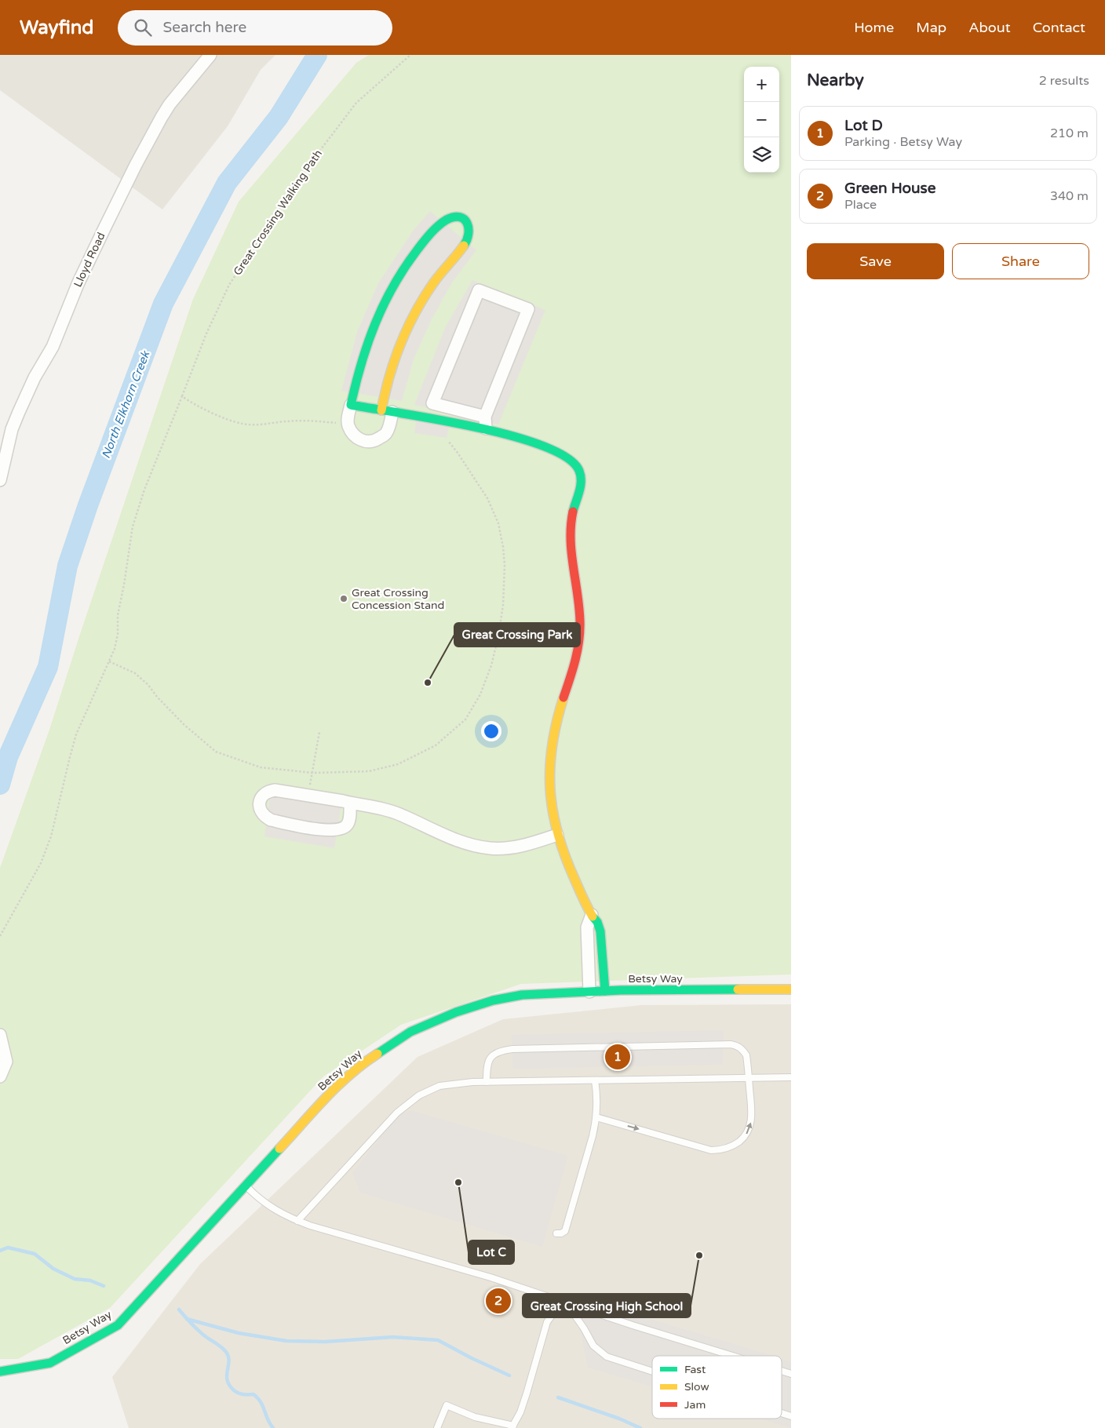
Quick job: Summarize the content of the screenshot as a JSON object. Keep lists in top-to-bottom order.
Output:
{
  "streets": {
    "street": ["Lloyd Road", "Betsy Way"],
    "path": ["Great Crossing Walking Path"]
  },
  "water": ["North Elkhorn Creek"],
  "places": [
    "Great Crossing Concession Stand",
    "Great Crossing Park",
    "Lot C",
    "Great Crossing High School"
  ],
  "legend": ["Fast", "Slow", "Jam"],
  "page": {
    "header": "Wayfind",
    "search": "Search here",
    "nav": [
      "Home",
      "Map",
      "About",
      "Contact"
    ],
    "heading": ["Nearby", "2 results"],
    "map_buttons": ["+", "−"],
    "list": [
      {
        "mark": "1",
        "name": "Lot D",
        "note": "Parking · Betsy Way",
        "value": "210 m"
      },
      {
        "mark": "2",
        "name": "Green House",
        "note": "Place",
        "value": "340 m"
      }
    ],
    "buttons": ["Save", "Share"],
    "pins": ["1", "2"]
  }
}
